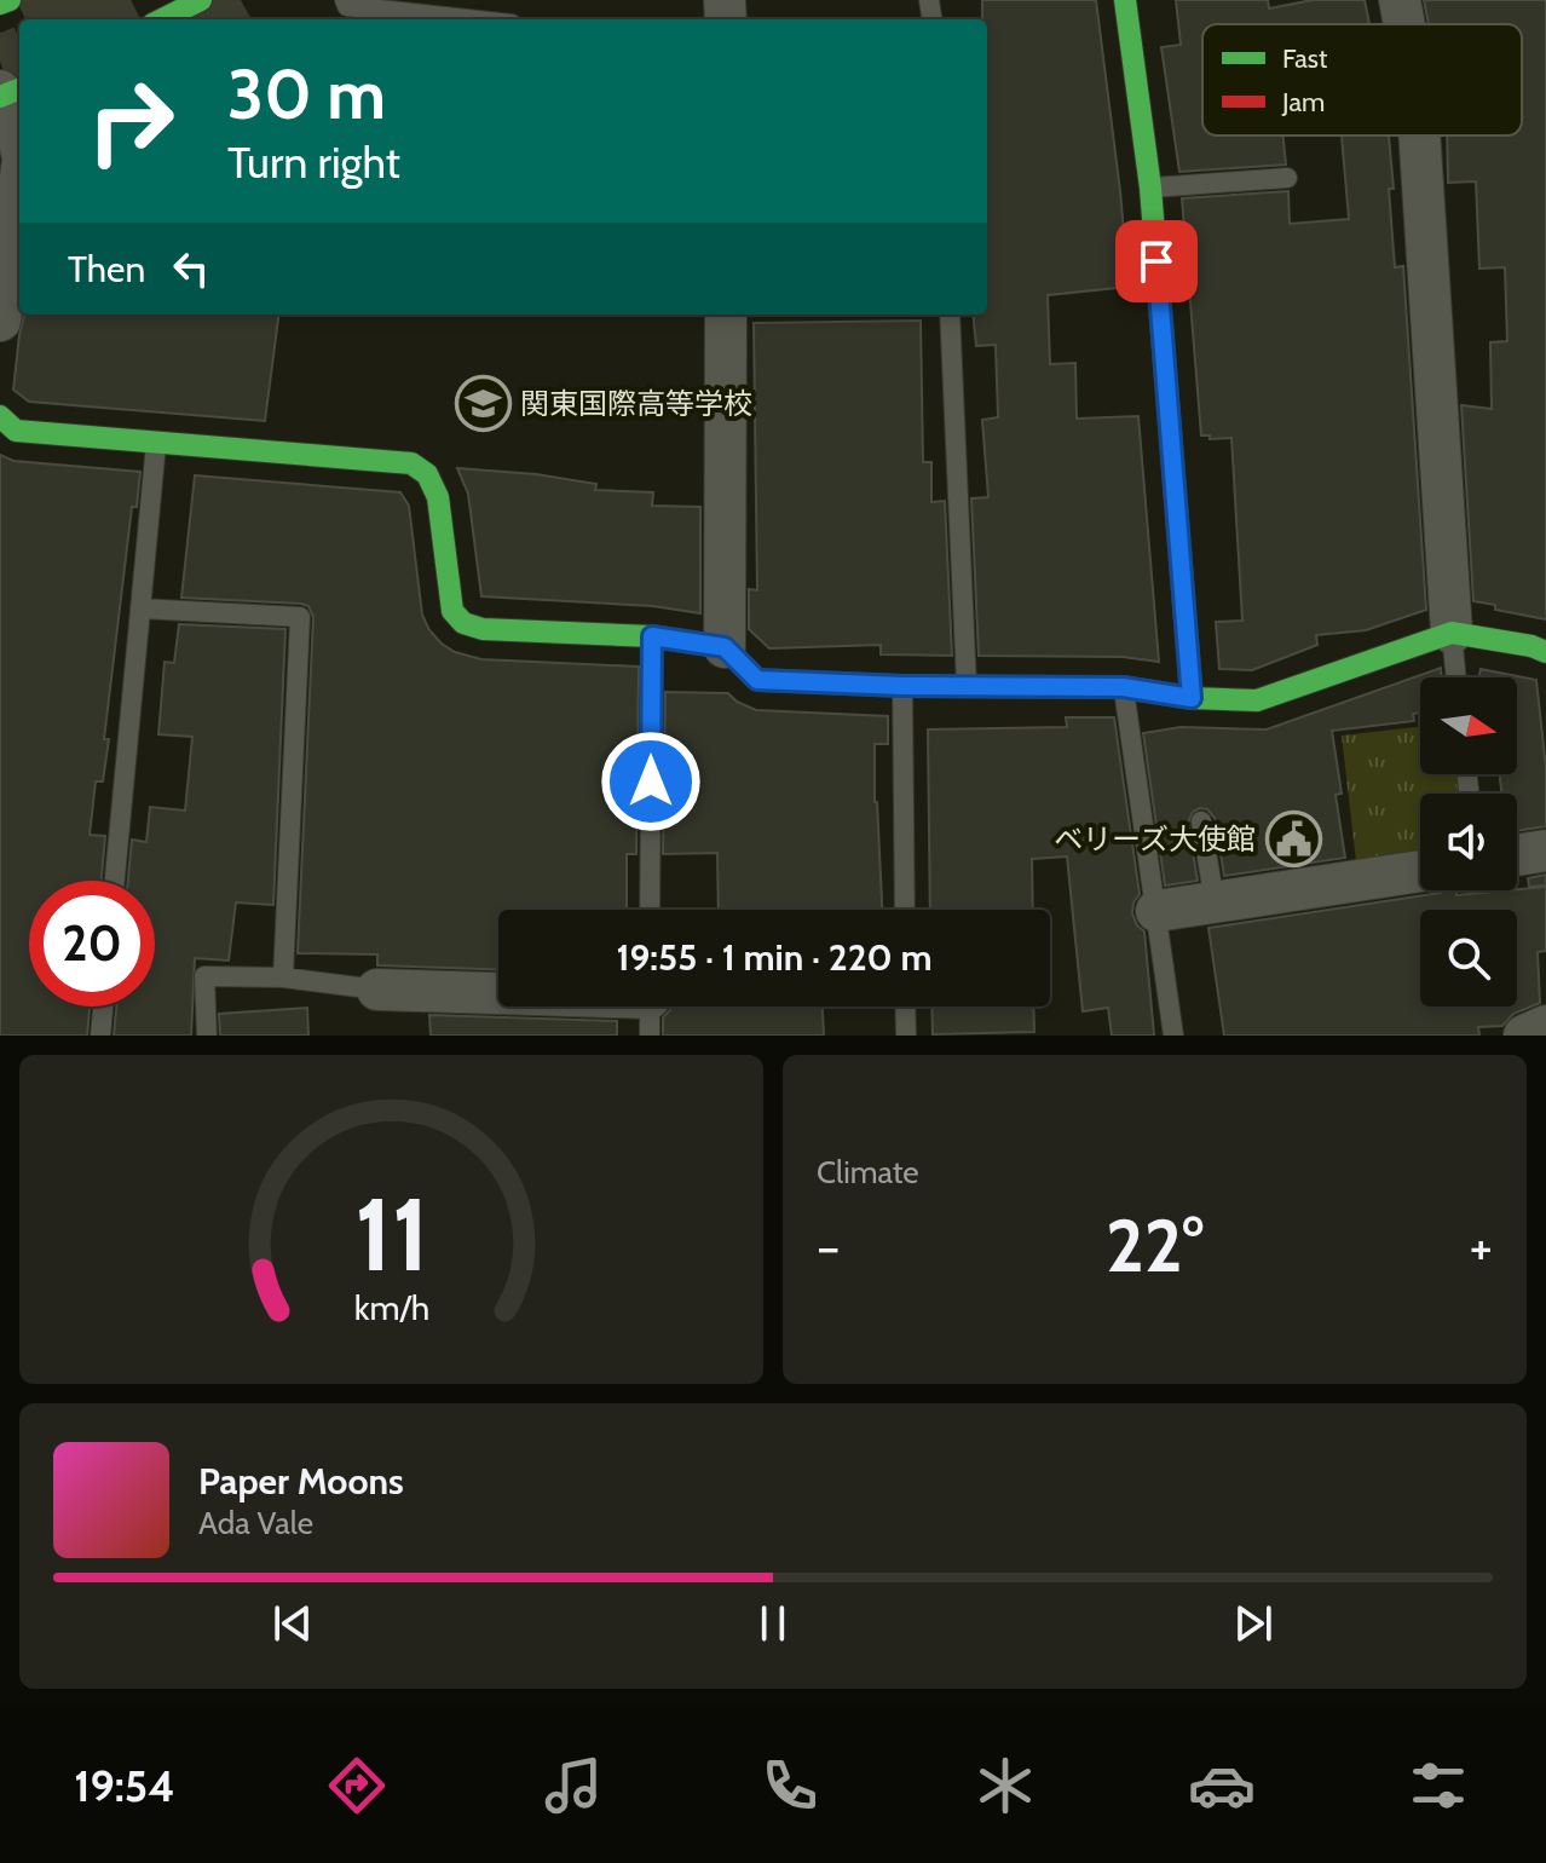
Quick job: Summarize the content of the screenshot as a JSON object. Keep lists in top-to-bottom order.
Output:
{
  "places": {
    "school or university": ["関東国際高等学校"],
    "public building": ["ベリーズ大使館"]
  },
  "legend": ["Fast", "Jam"],
  "north": "right",
  "page": {
    "turn": ["30 m", "Turn right"],
    "then": "Then",
    "limit": "20",
    "trip": "19:55 · 1 min · 220 m",
    "tile": "Climate",
    "heat": ["−", "22°", "+"],
    "song": ["Paper Moons", "Ada Vale"],
    "tabs": "19:54",
    "gauge": ["11", "km/h"]
  }
}
